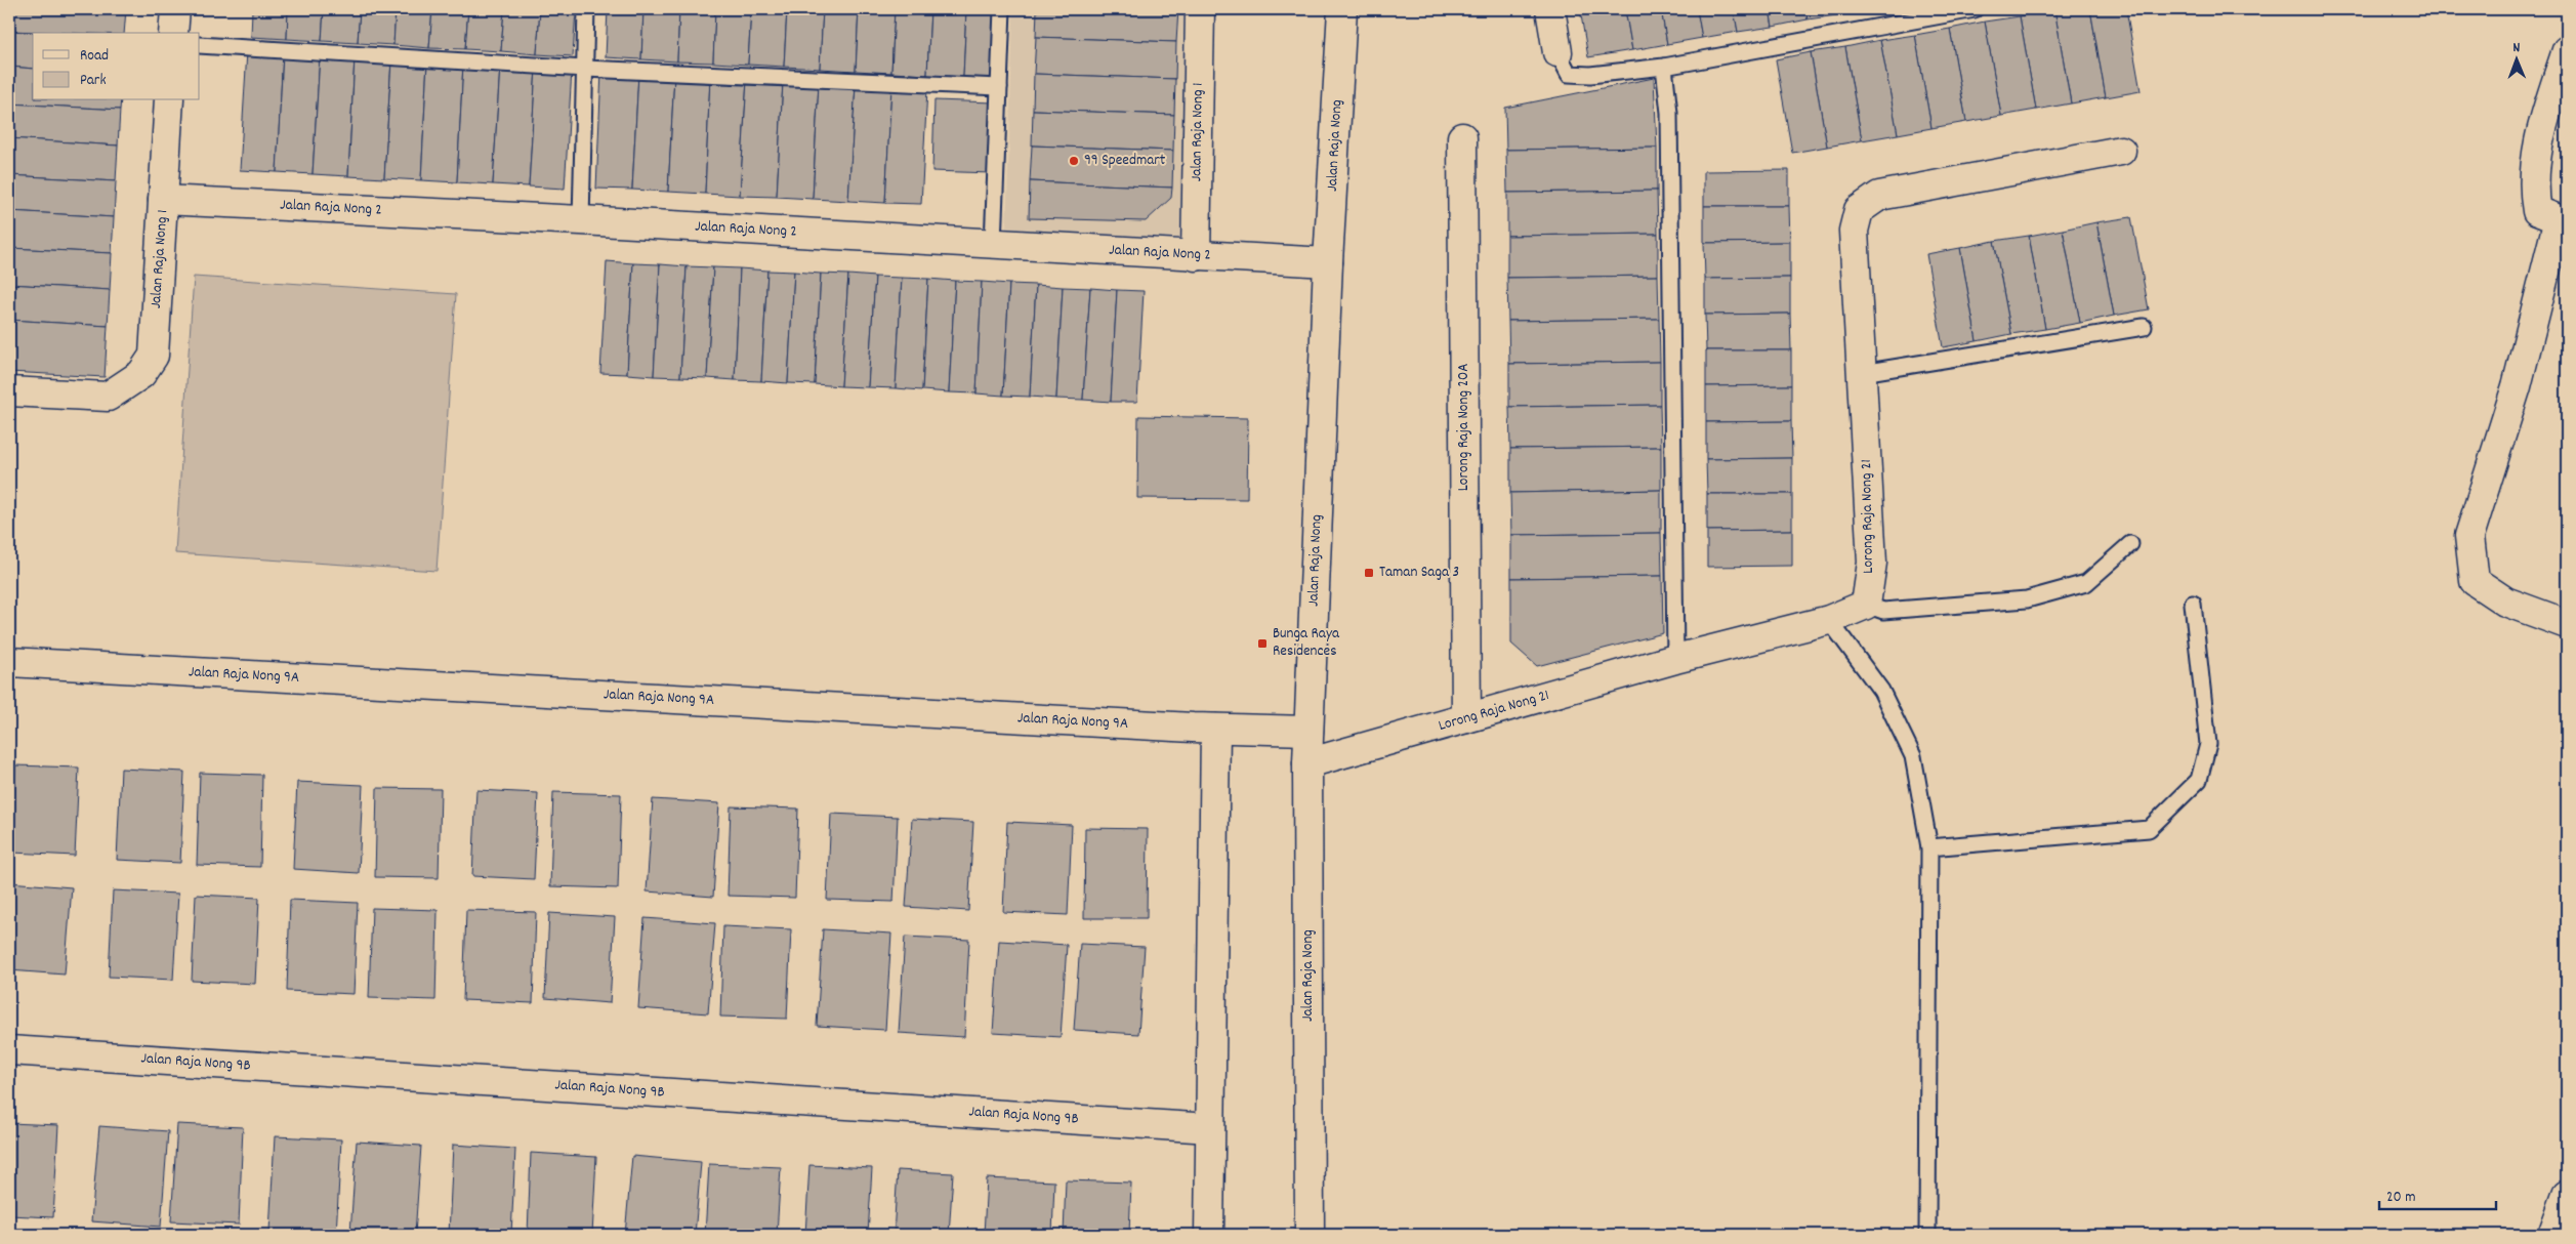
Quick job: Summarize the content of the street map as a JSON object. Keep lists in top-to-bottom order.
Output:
{
  "streets": {
    "street": [
      "Jalan Raja Nong 1",
      "Jalan Raja Nong",
      "Jalan Raja Nong 2",
      "Lorong Raja Nong 20A",
      "Lorong Raja Nong 21",
      "Jalan Raja Nong 9A",
      "Jalan Raja Nong 9B"
    ]
  },
  "crossings": [
    ["Jalan Raja Nong 1", "Jalan Raja Nong 2"],
    ["Jalan Raja Nong", "Jalan Raja Nong 2"],
    ["Jalan Raja Nong", "Lorong Raja Nong 21"],
    ["Jalan Raja Nong", "Jalan Raja Nong 9A"],
    ["Lorong Raja Nong 20A", "Lorong Raja Nong 21"]
  ],
  "places": {
    "other": ["99 Speedmart"],
    "transit": ["Taman Saga 3", "Bunga Raya Residences"]
  },
  "legend": ["Road", "Park"],
  "scale_bar": "20 m",
  "north": "top"
}
